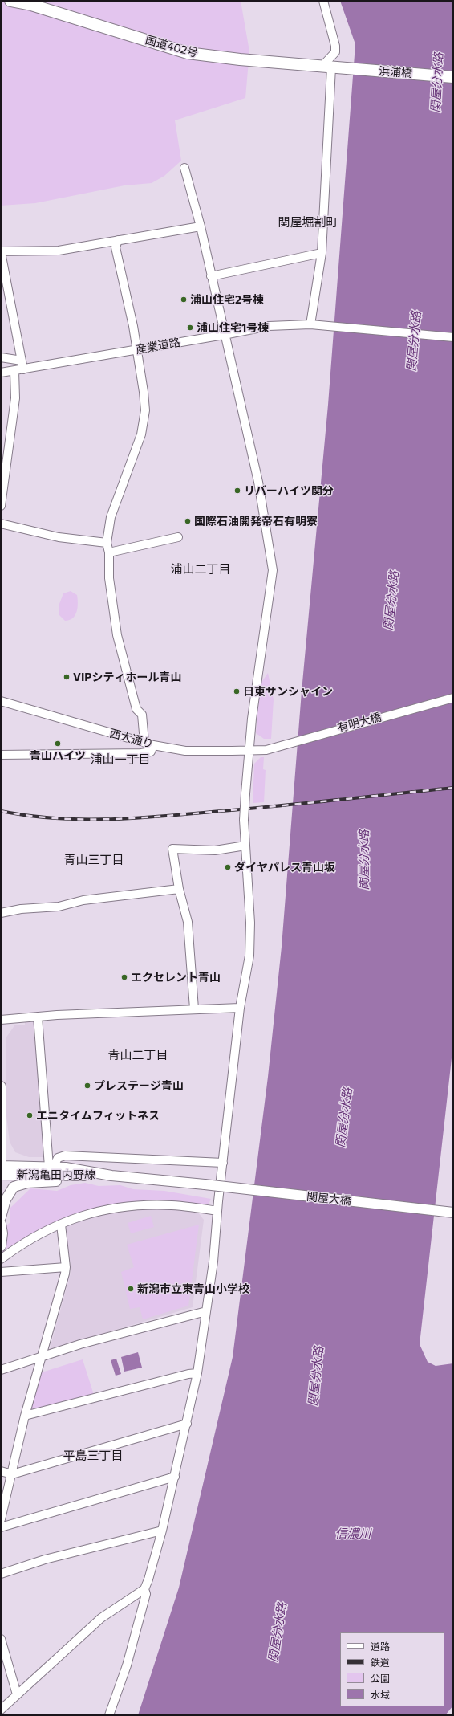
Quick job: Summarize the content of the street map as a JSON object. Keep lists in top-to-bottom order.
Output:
{
  "streets": {
    "highway": ["国道402号", "浜浦橋"],
    "main road": ["新潟亀田内野線", "関屋大橋"],
    "street": ["産業道路", "有明大橋", "西大通り"]
  },
  "crossings": [
    ["国道402号", "浜浦橋"],
    ["有明大橋", "西大通り"],
    ["新潟亀田内野線", "関屋大橋"]
  ],
  "districts": [
    "関屋堀割町",
    "浦山二丁目",
    "浦山一丁目",
    "青山三丁目",
    "青山二丁目",
    "平島三丁目"
  ],
  "water": ["関屋分水路", "信濃川"],
  "places": [
    "浦山住宅2号棟",
    "浦山住宅1号棟",
    "リバーハイツ関分",
    "国際石油開発帝石有明寮",
    "VIPシティホール青山",
    "日東サンシャイン",
    "青山ハイツ",
    "ダイヤパレス青山坂",
    "エクセレント青山",
    "プレステージ青山",
    "エニタイムフィットネス",
    "新潟市立東青山小学校"
  ],
  "legend": [
    "道路",
    "鉄道",
    "公園",
    "水域"
  ]
}
